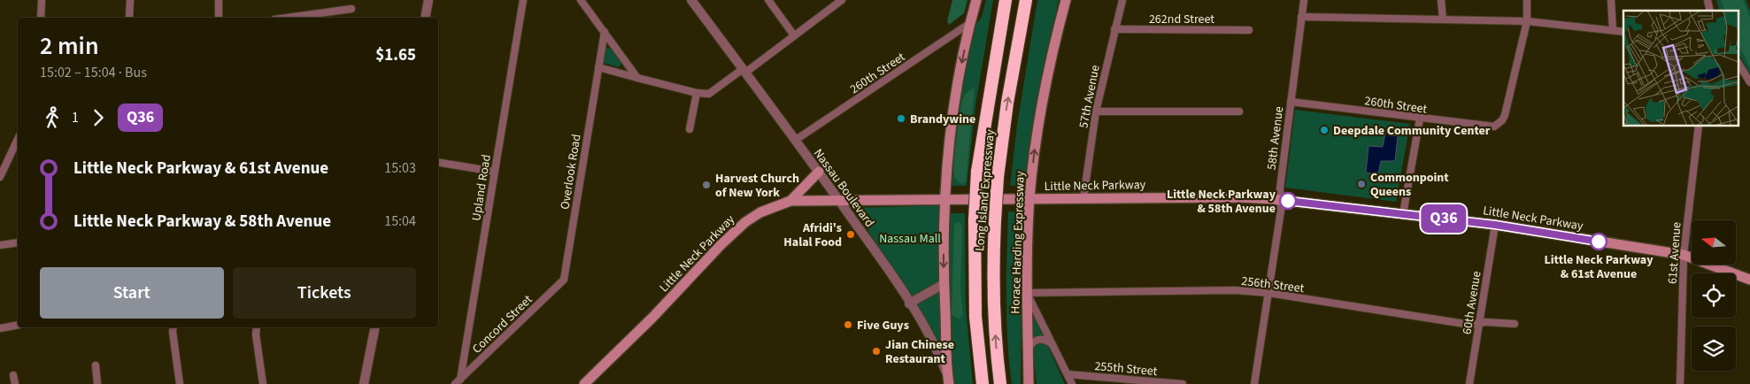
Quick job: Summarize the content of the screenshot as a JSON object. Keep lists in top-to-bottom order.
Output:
{
  "streets": {
    "highway": ["Long Island Expressway"],
    "main road": ["Little Neck Parkway", "Horace Harding Expressway"],
    "street": [
      "262nd Street",
      "260th Street",
      "57th Avenue",
      "58th Avenue",
      "Overlook Road",
      "Upland Road",
      "Nassau Boulevard",
      "61st Avenue",
      "256th Street",
      "60th Avenue",
      "Concord Street",
      "255th Street"
    ]
  },
  "crossings": [
    ["262nd Street", "57th Avenue"],
    ["260th Street", "58th Avenue"],
    ["260th Street", "Nassau Boulevard"],
    ["57th Avenue", "Little Neck Parkway"],
    ["58th Avenue", "Little Neck Parkway"],
    ["58th Avenue", "256th Street"],
    ["Overlook Road", "Concord Street"],
    ["Little Neck Parkway", "Nassau Boulevard"],
    ["Little Neck Parkway", "Horace Harding Expressway"],
    ["Little Neck Parkway", "61st Avenue"],
    ["Little Neck Parkway", "60th Avenue"],
    ["Upland Road", "Concord Street"],
    ["Horace Harding Expressway", "256th Street"],
    ["256th Street", "60th Avenue"]
  ],
  "parks": ["Nassau Mall"],
  "places": [
    "Brandywine",
    "Deepdale Community Center",
    "Commonpoint Queens",
    "Harvest Church of New York",
    "Little Neck Parkway & 58th Avenue",
    "Afridi's Halal Food",
    "Little Neck Parkway & 61st Avenue",
    "Five Guys",
    "Jian Chinese Restaurant"
  ],
  "lines": ["bus line Q36"],
  "north": "left",
  "page": {
    "on_map": "Q36",
    "heading": ["2 min", "15:02 – 15:04 · Bus", "$1.65"],
    "legs": ["1", "Q36"],
    "list": [
      {
        "name": "Little Neck Parkway & 61st Avenue",
        "value": "15:03"
      },
      {
        "name": "Little Neck Parkway & 58th Avenue",
        "value": "15:04"
      }
    ],
    "buttons": ["Start", "Tickets"]
  }
}
